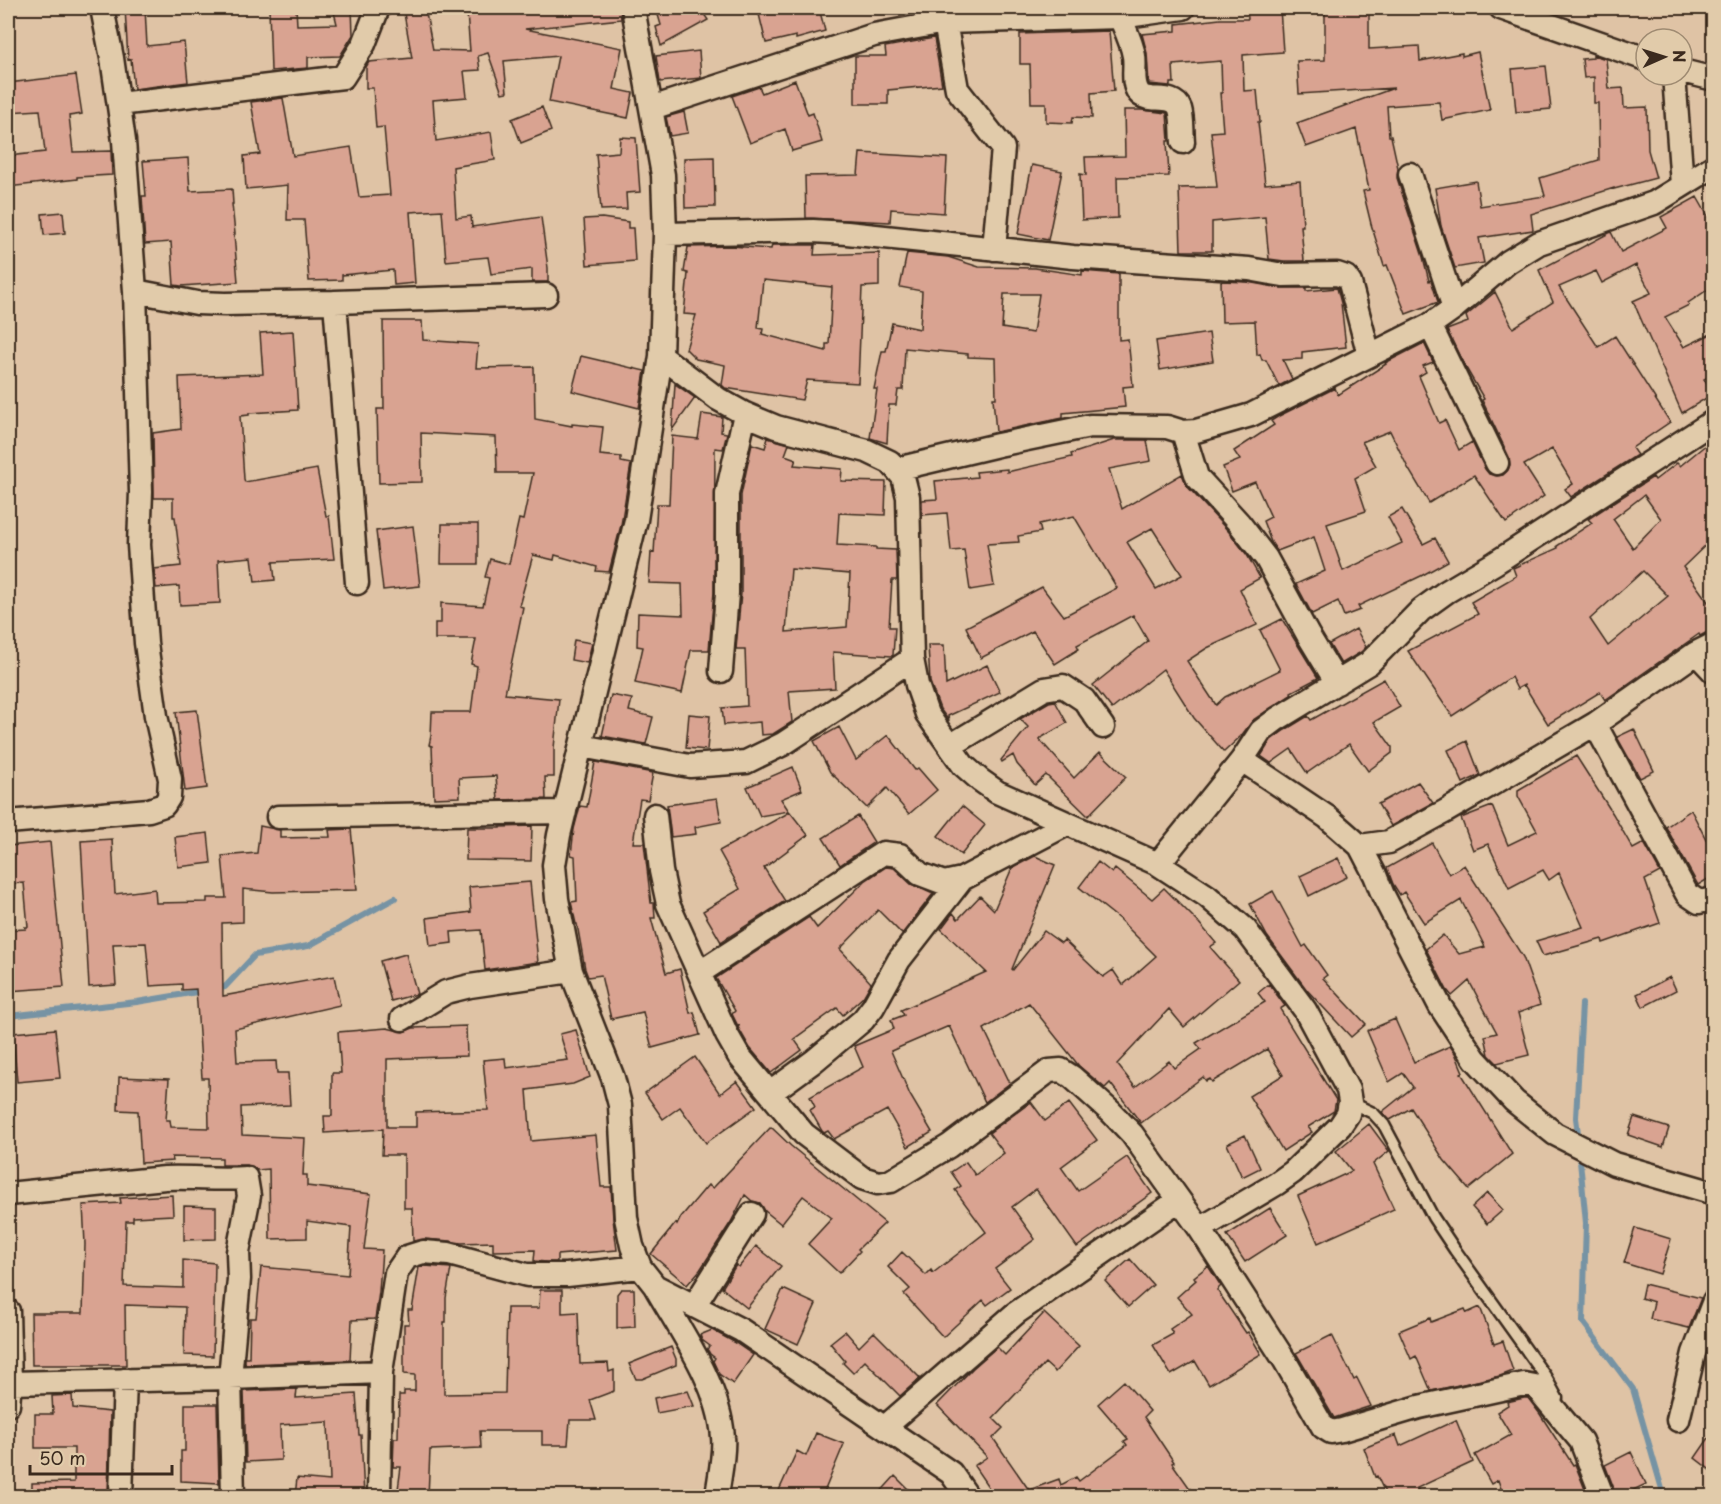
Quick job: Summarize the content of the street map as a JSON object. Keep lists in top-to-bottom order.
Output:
{
  "scale_bar": "50 m",
  "north": "right"
}
